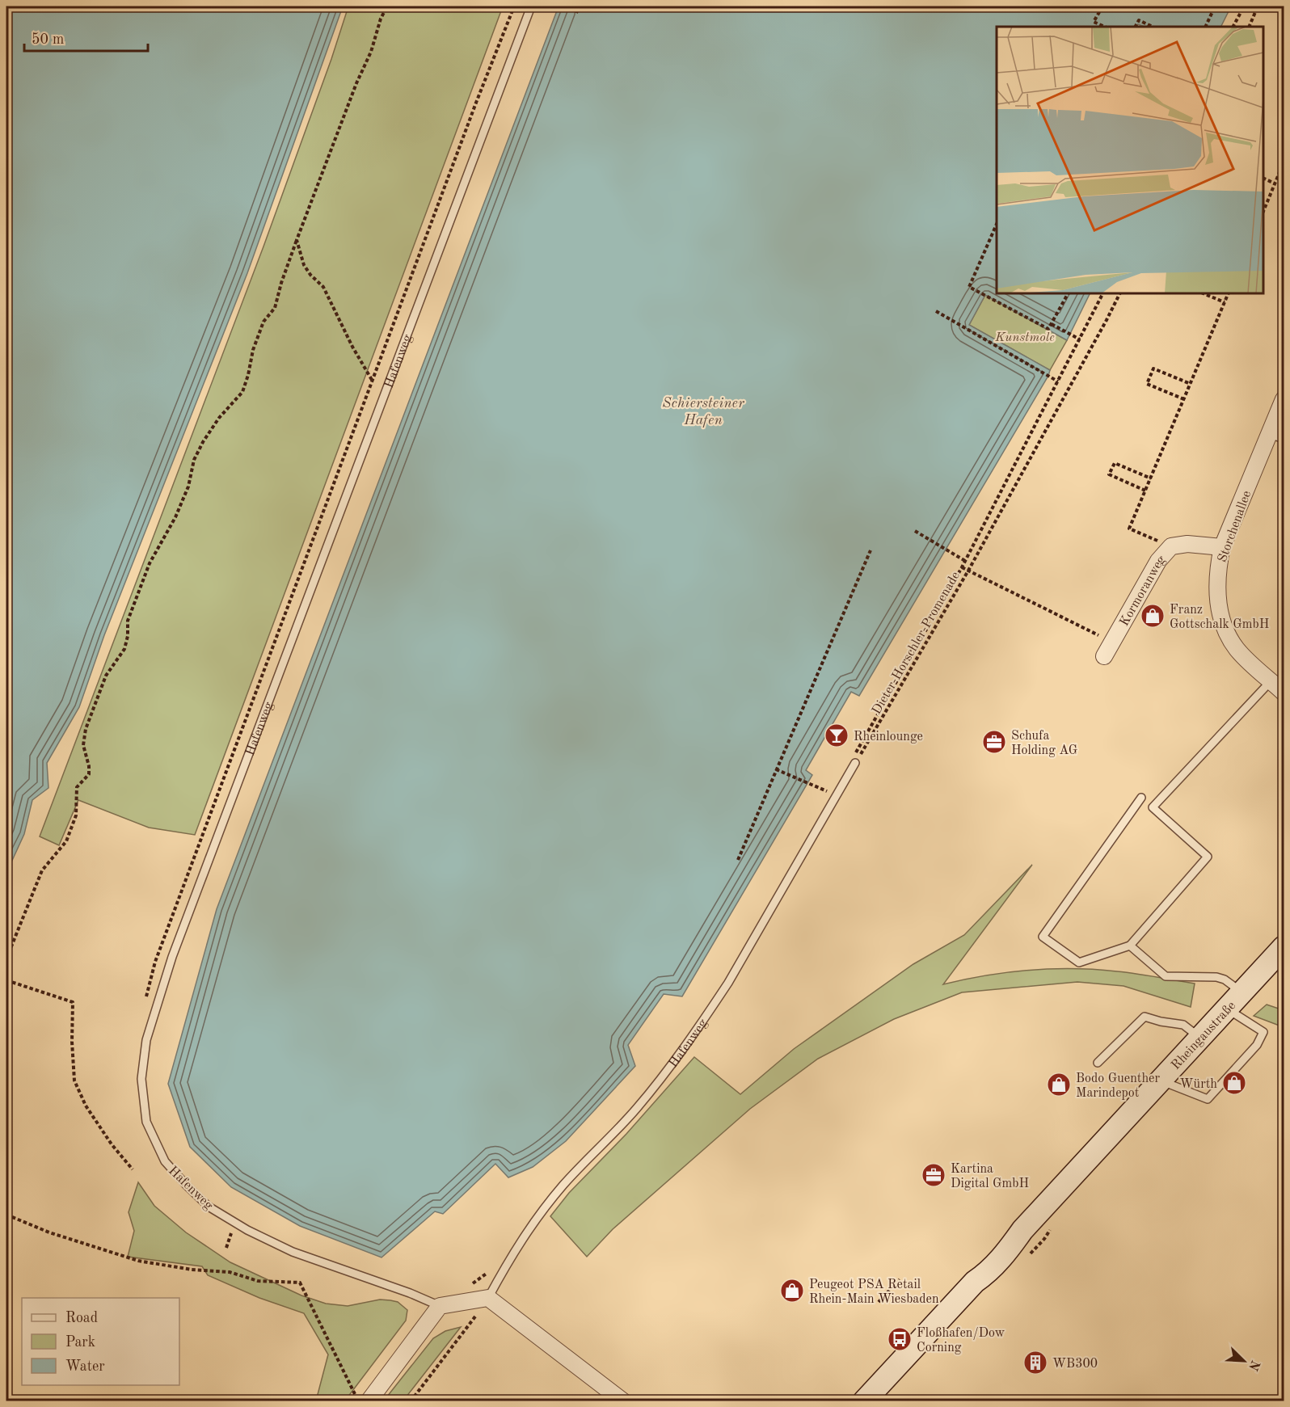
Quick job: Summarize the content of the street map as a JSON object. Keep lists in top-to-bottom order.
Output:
{
  "streets": {
    "main road": ["Rheingaustraße"],
    "street": ["Storchenallee", "Kormoranweg"],
    "lane": ["Hafenweg"],
    "path": ["Dieter-Horschler-Promenade"]
  },
  "crossings": [
    ["Hafenweg", "Dieter-Horschler-Promenade"],
    ["Storchenallee", "Kormoranweg"]
  ],
  "water": ["Schiersteiner Hafen"],
  "parks": ["Kunstmole"],
  "places": {
    "shop": [
      "Franz Gottschalk GmbH",
      "Würth",
      "Bodo Guenther Marindepot",
      "Peugeot PSA Retail Rhein-Main Wiesbaden"
    ],
    "bar": ["Rheinlounge"],
    "office": ["Schufa Holding AG", "Kartina Digital GmbH"],
    "bus stop": ["Floßhafen/Dow Corning"],
    "building": ["WB300"]
  },
  "legend": ["Road", "Park", "Water"],
  "scale_bar": "50 m",
  "north": "bottom right"
}
